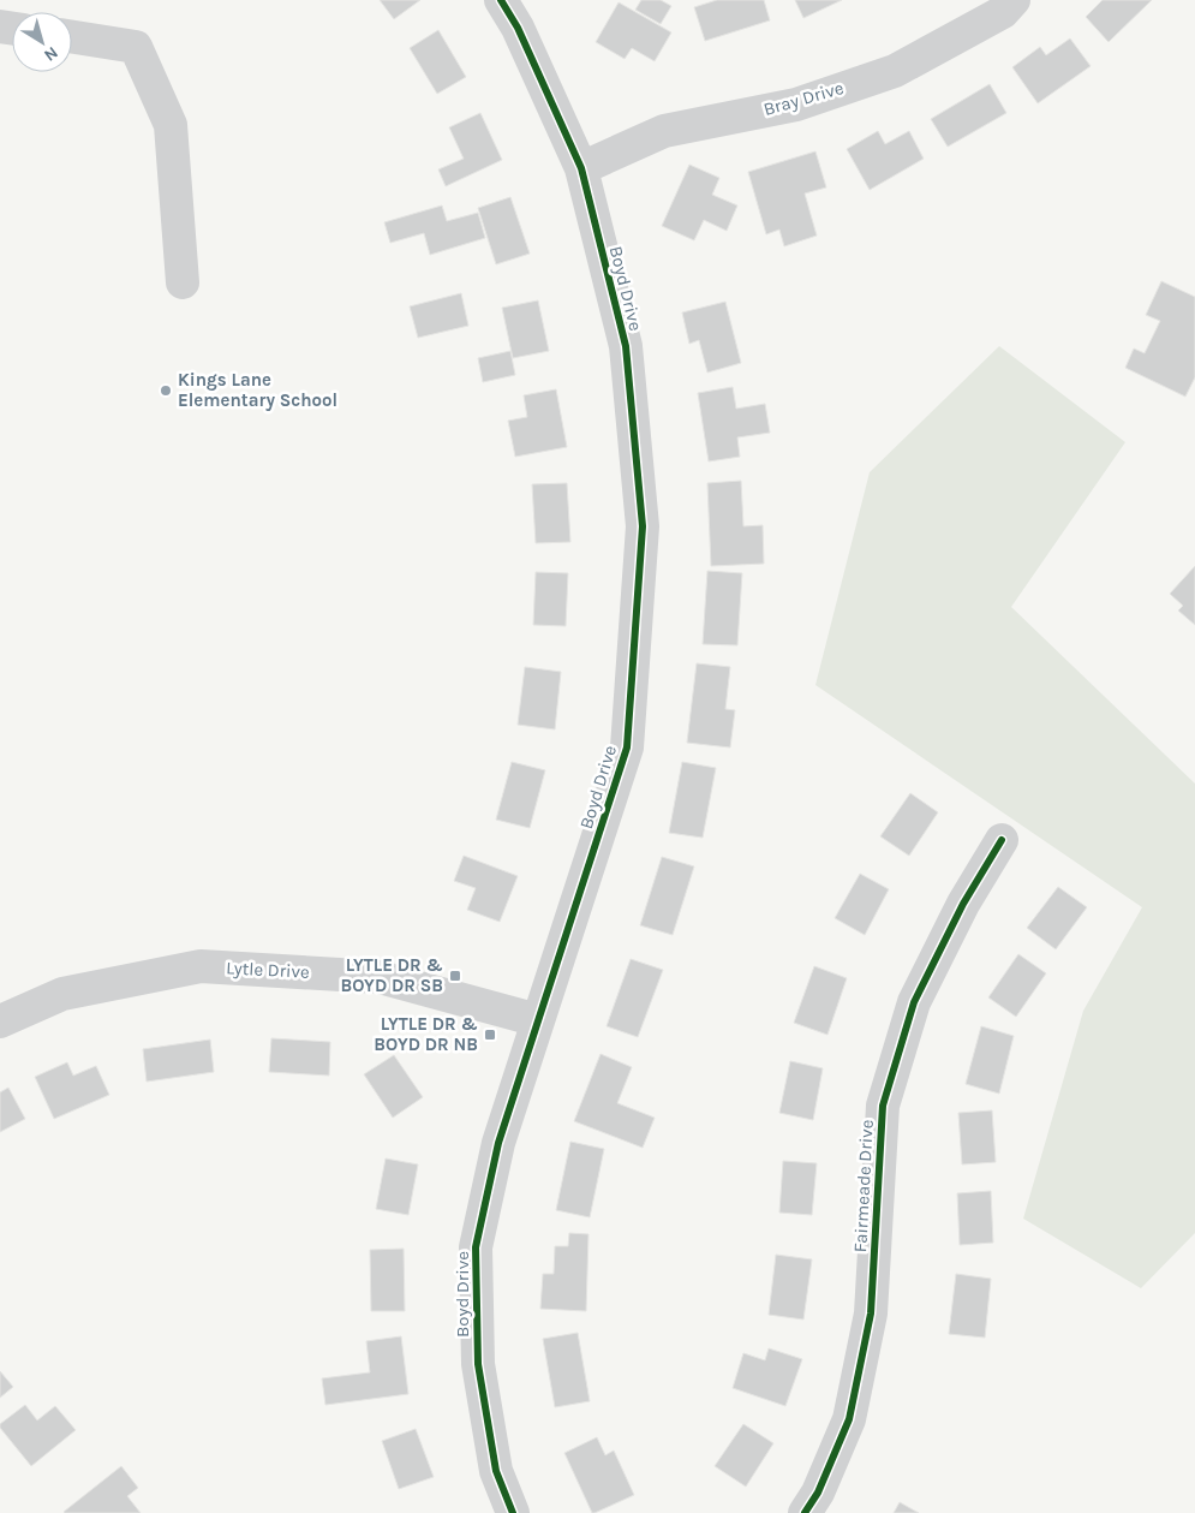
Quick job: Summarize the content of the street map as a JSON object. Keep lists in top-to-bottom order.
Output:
{
  "streets": {
    "street": [
      "Bray Drive",
      "Boyd Drive",
      "Lytle Drive",
      "Fairmeade Drive"
    ]
  },
  "crossings": [
    ["Bray Drive", "Boyd Drive"],
    ["Boyd Drive", "Lytle Drive"]
  ],
  "places": {
    "other": ["Kings Lane Elementary School"],
    "transit": ["LYTLE DR & BOYD DR SB", "LYTLE DR & BOYD DR NB"]
  },
  "north": "bottom right"
}
